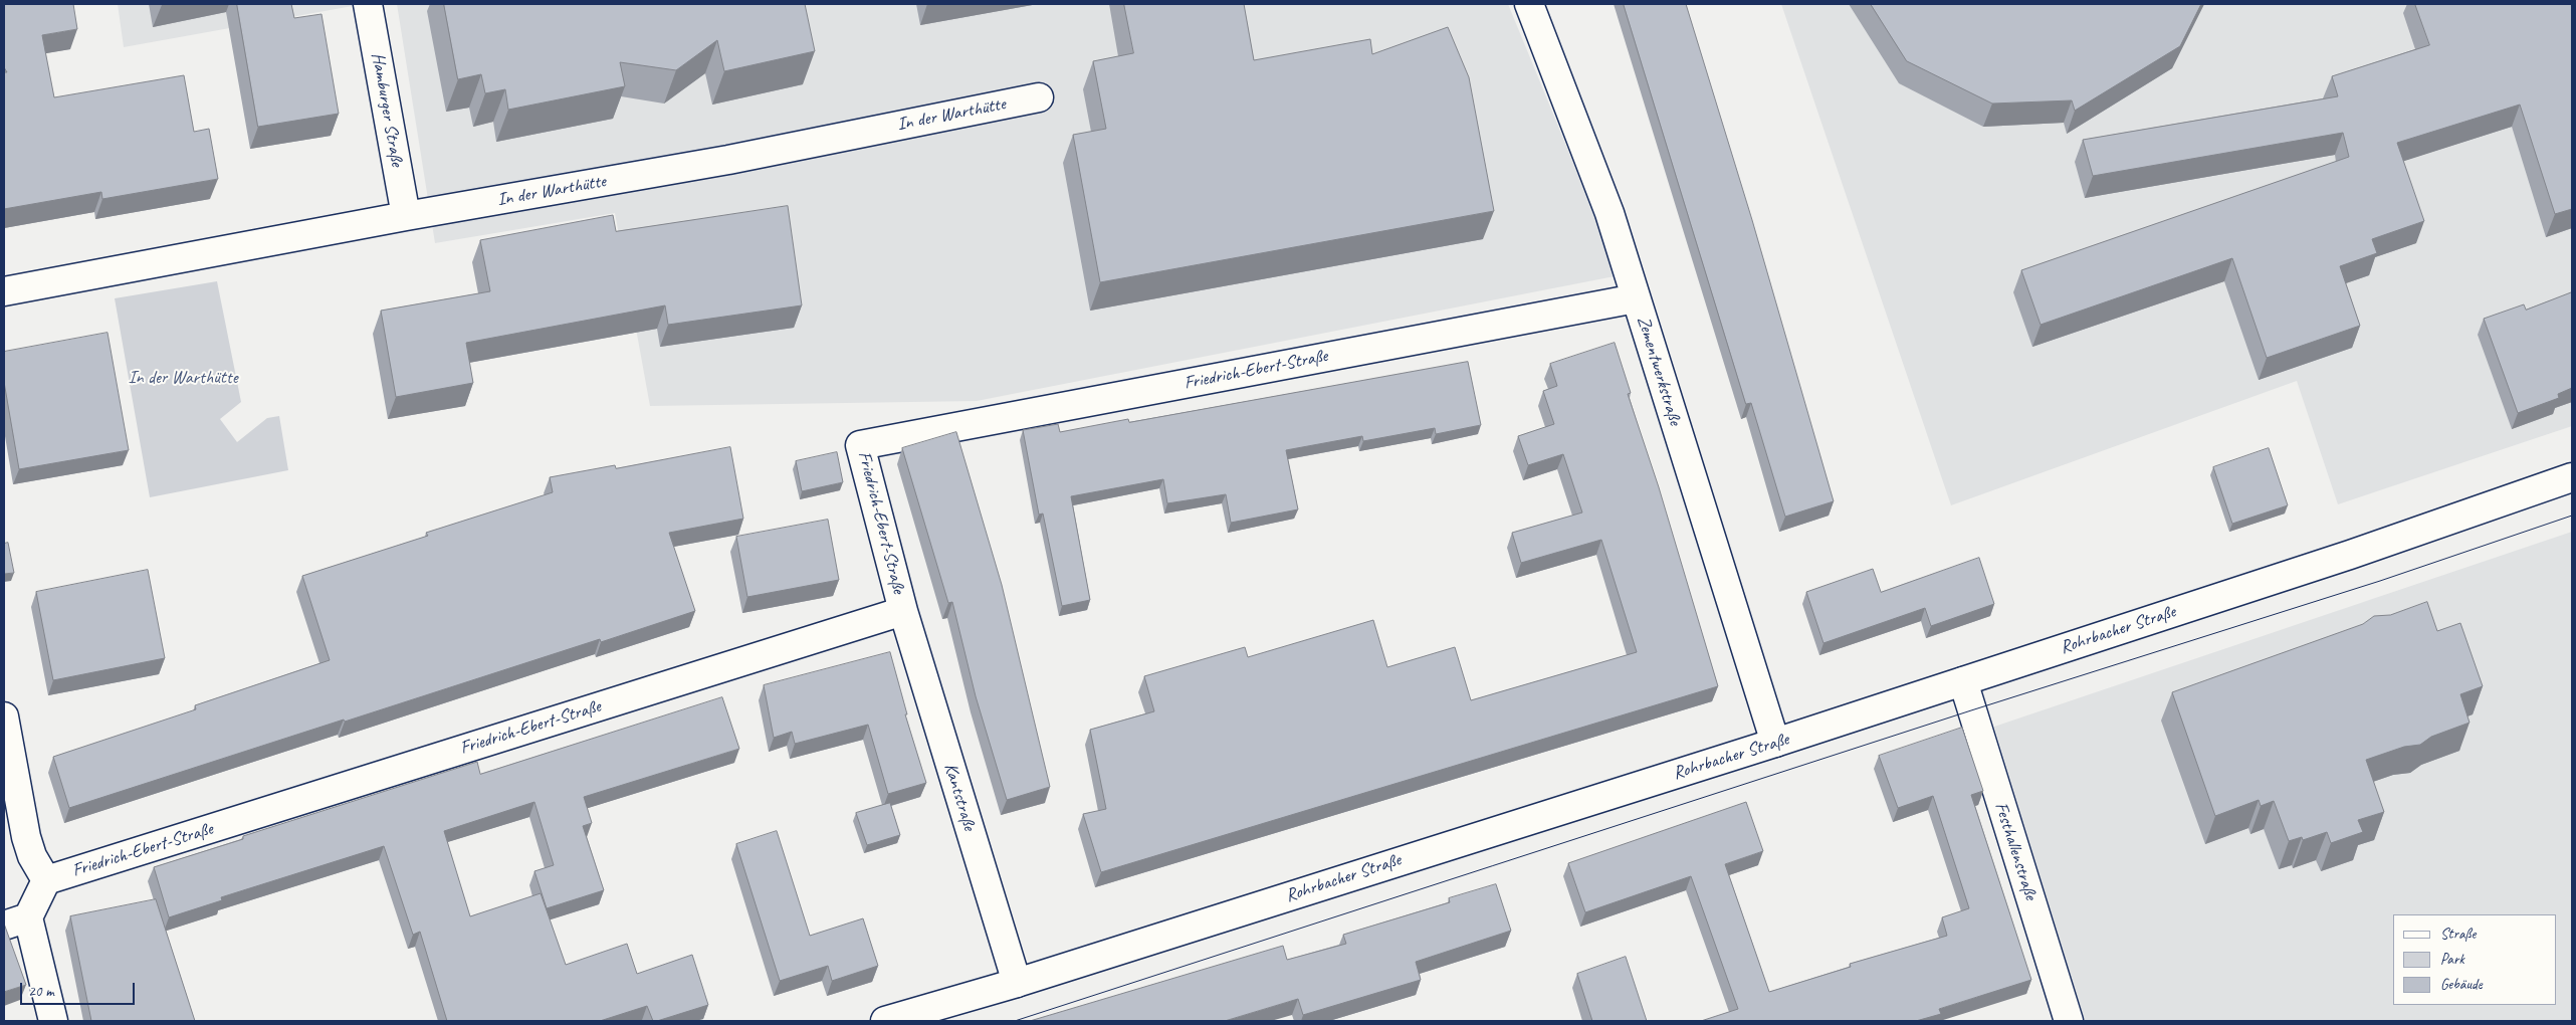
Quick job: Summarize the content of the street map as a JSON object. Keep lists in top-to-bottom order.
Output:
{
  "streets": {
    "street": [
      "Hamburger Straße",
      "In der Warthütte",
      "Friedrich-Ebert-Straße",
      "Zementwerkstraße",
      "Rohrbacher Straße",
      "Kantstraße",
      "Festhallenstraße"
    ]
  },
  "crossings": [
    ["Hamburger Straße", "In der Warthütte"],
    ["Friedrich-Ebert-Straße", "Zementwerkstraße"],
    ["Friedrich-Ebert-Straße", "Kantstraße"],
    ["Zementwerkstraße", "Rohrbacher Straße"],
    ["Rohrbacher Straße", "Kantstraße"],
    ["Rohrbacher Straße", "Festhallenstraße"]
  ],
  "parks": ["In der Warthütte"],
  "legend": ["Straße", "Park", "Gebäude"],
  "scale_bar": "20 m"
}
